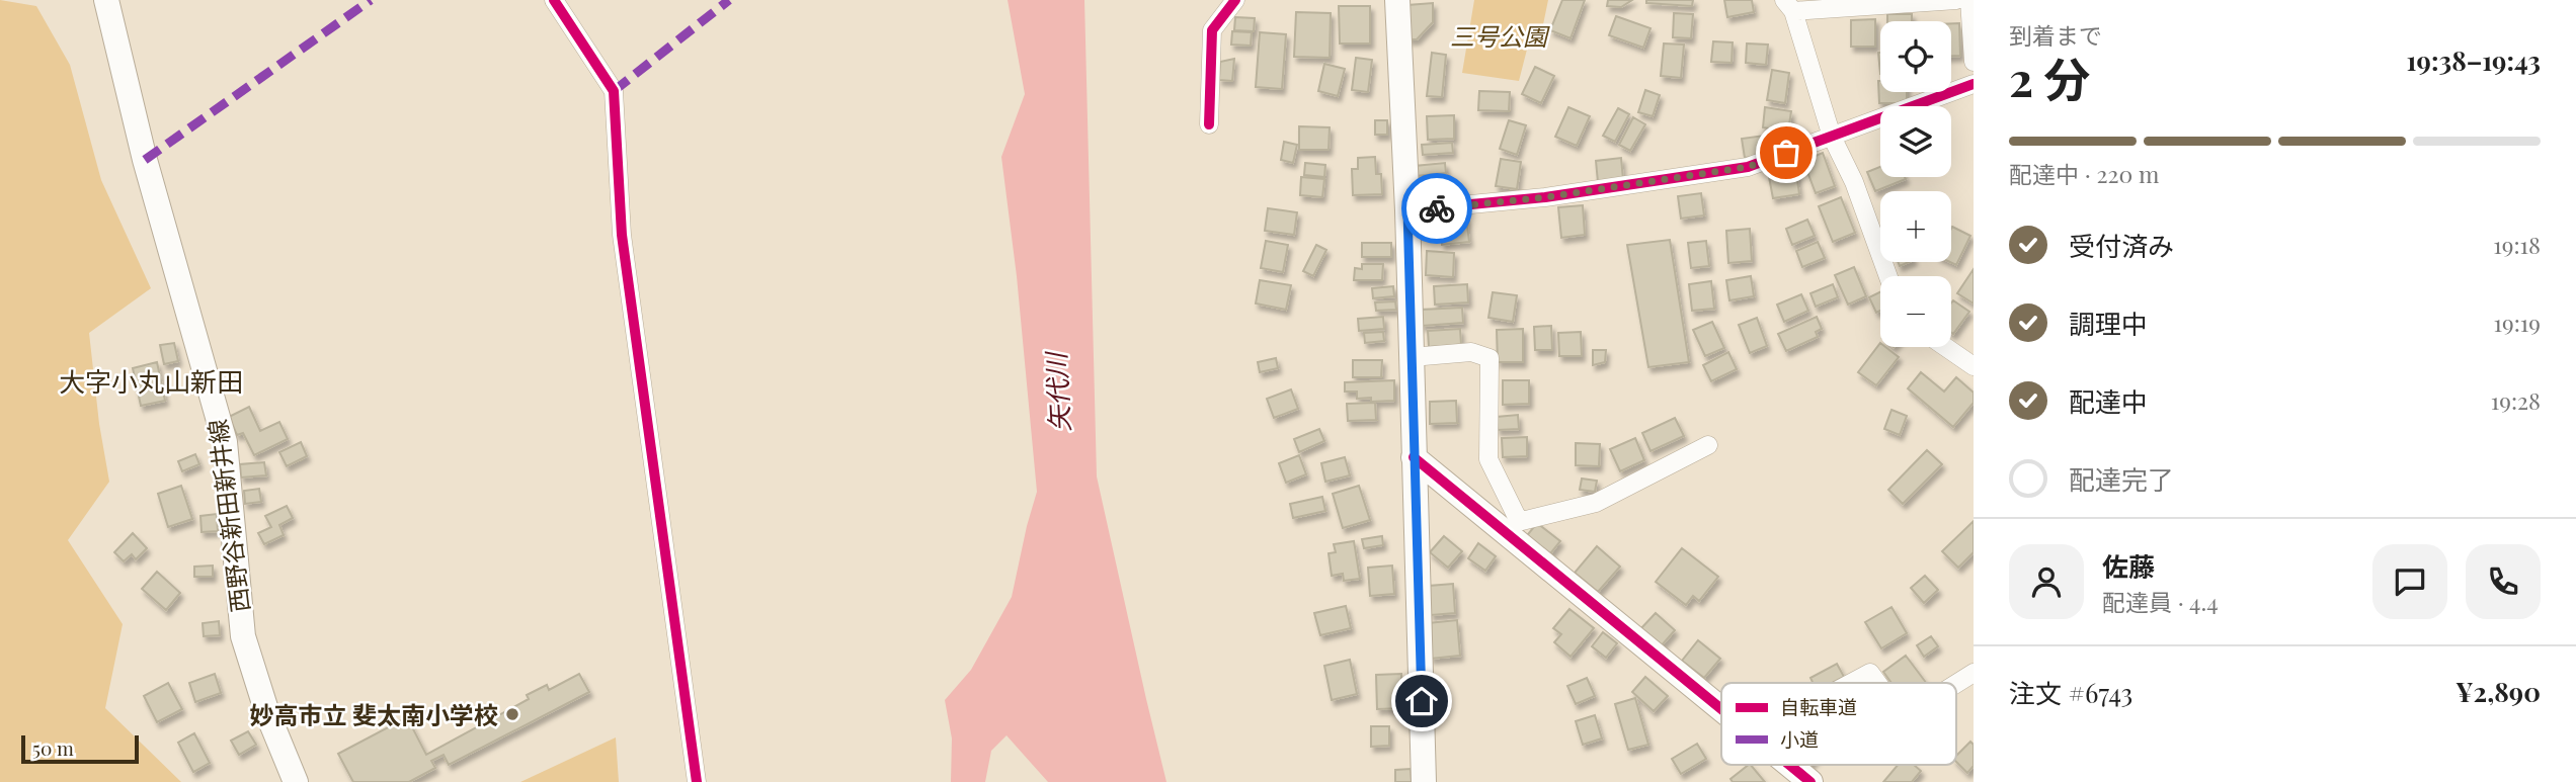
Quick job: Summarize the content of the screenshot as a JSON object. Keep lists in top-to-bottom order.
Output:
{
  "streets": {
    "main road": ["西野谷新田新井線"]
  },
  "districts": ["大字小丸山新田"],
  "water": ["矢代川"],
  "parks": ["三号公園"],
  "places": ["妙高市立 斐太南小学校"],
  "legend": ["自転車道", "小道"],
  "scale_bar": "50 m",
  "page": {
    "heading": ["2 分", "到着まで", "19:38–19:43"],
    "panel": [
      "佐藤",
      "配達員 · 4.4",
      "注文 #6743",
      "¥2,890"
    ],
    "map_buttons": ["+", "−"],
    "bar": "配達中 · 220 m",
    "list": [
      ["受付済み", "19:18"],
      ["調理中", "19:19"],
      ["配達中", "19:28"],
      "配達完了"
    ],
    "scale": "50 m"
  }
}
